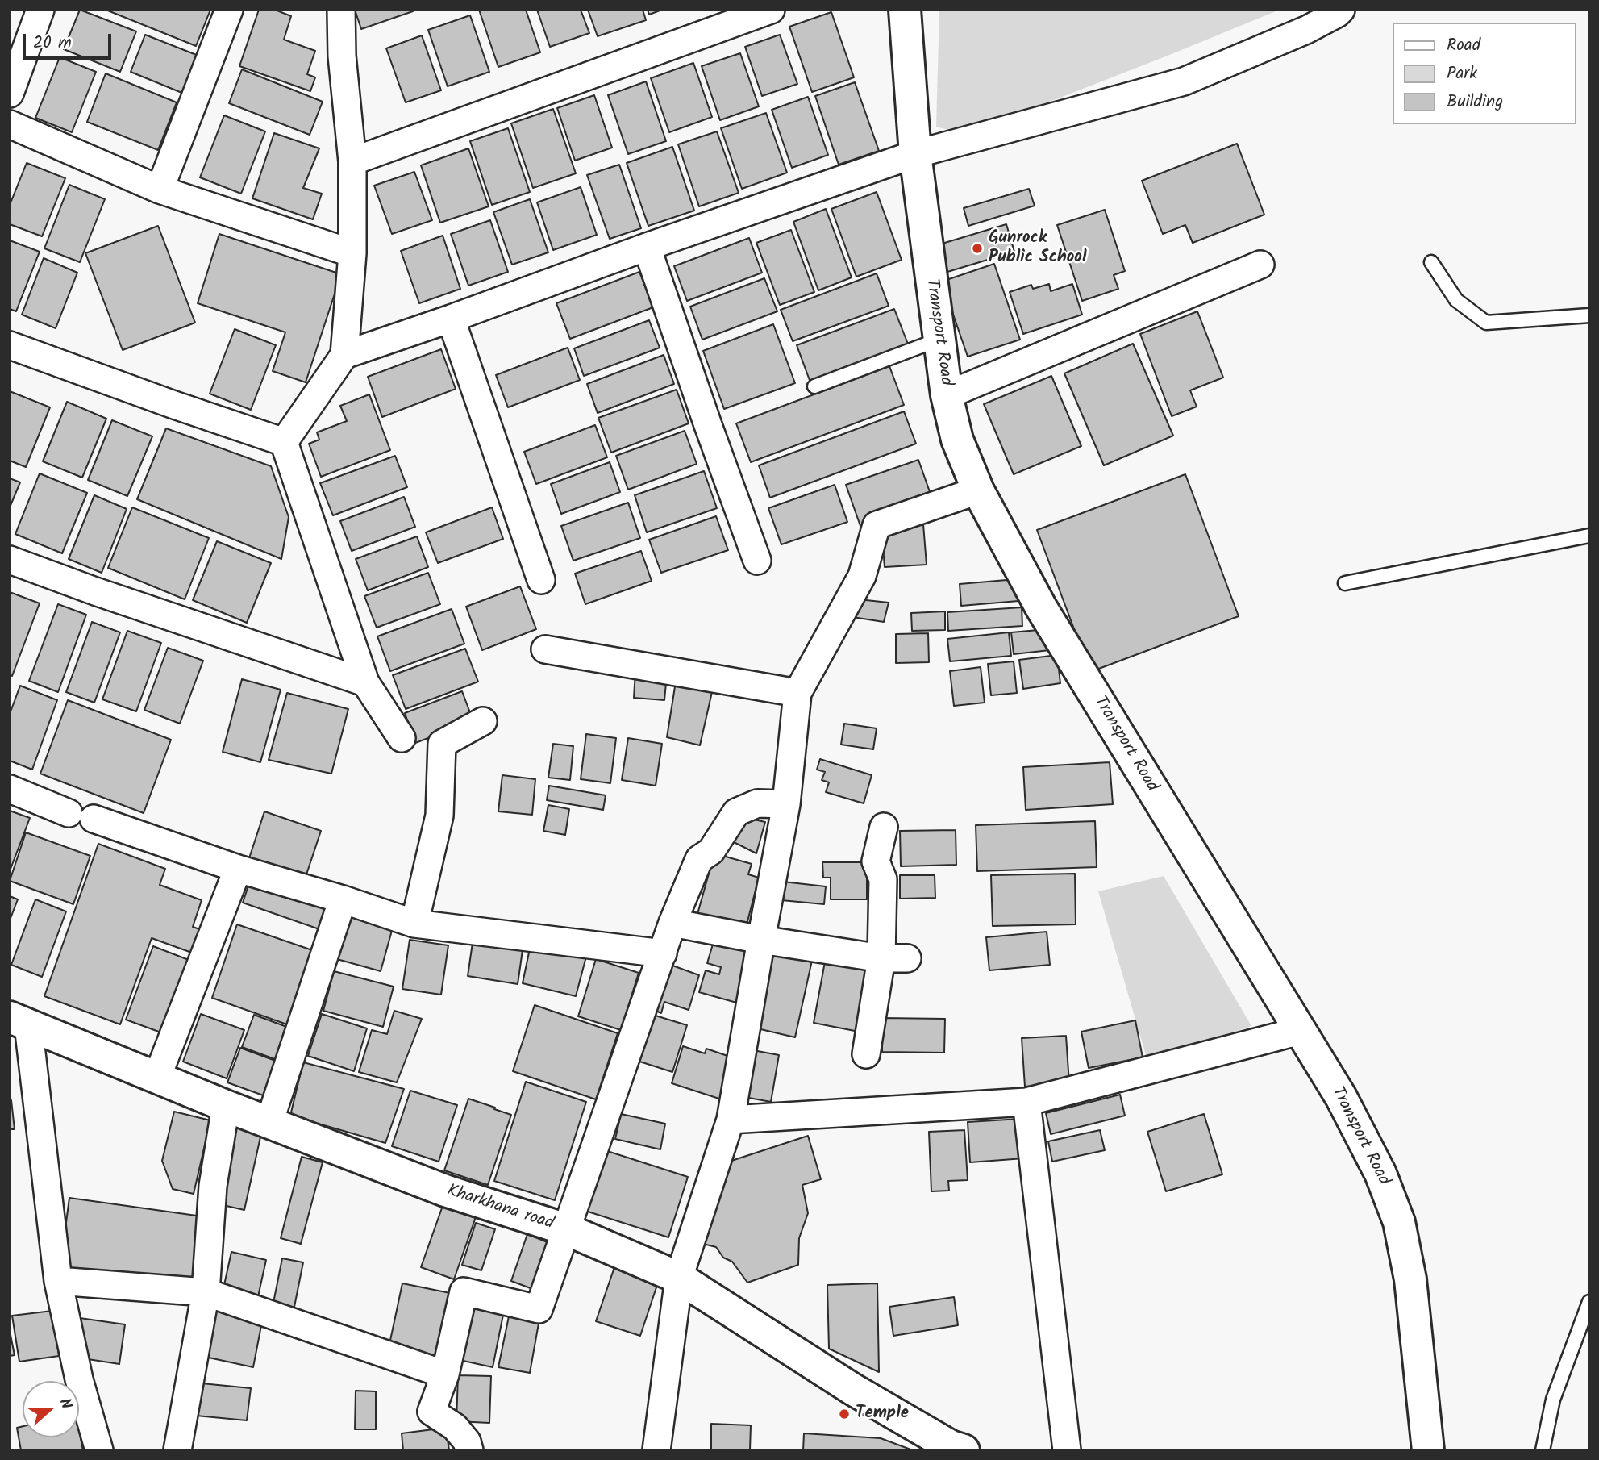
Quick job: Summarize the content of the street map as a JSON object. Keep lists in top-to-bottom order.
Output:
{
  "streets": {
    "street": ["Transport Road", "Kharkhana road"]
  },
  "places": ["Gunrock Public School", "Temple"],
  "legend": ["Road", "Park", "Building"],
  "scale_bar": "20 m",
  "north": "right"
}
